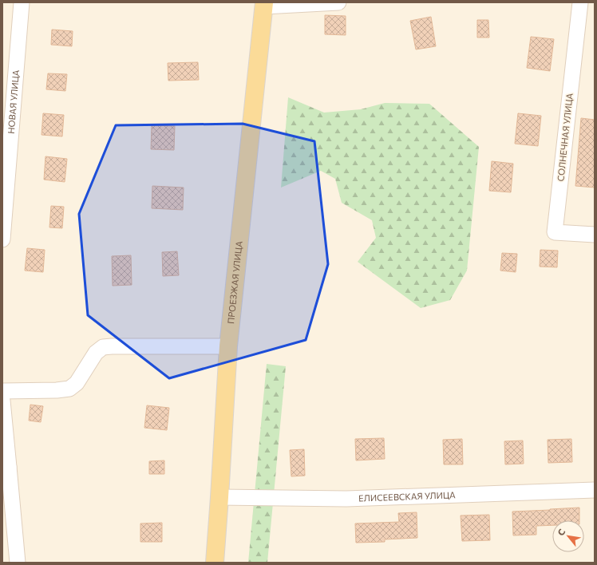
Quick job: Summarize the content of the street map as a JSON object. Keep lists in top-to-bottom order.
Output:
{
  "streets": {
    "main road": ["ПРОЕЗЖАЯ УЛИЦА"],
    "street": ["НОВАЯ УЛИЦА", "СОЛНЕЧНАЯ УЛИЦА", "ЕЛИСЕЕВСКАЯ УЛИЦА"]
  },
  "crossings": [
    ["ПРОЕЗЖАЯ УЛИЦА", "ЕЛИСЕЕВСКАЯ УЛИЦА"]
  ],
  "north": "top left"
}
